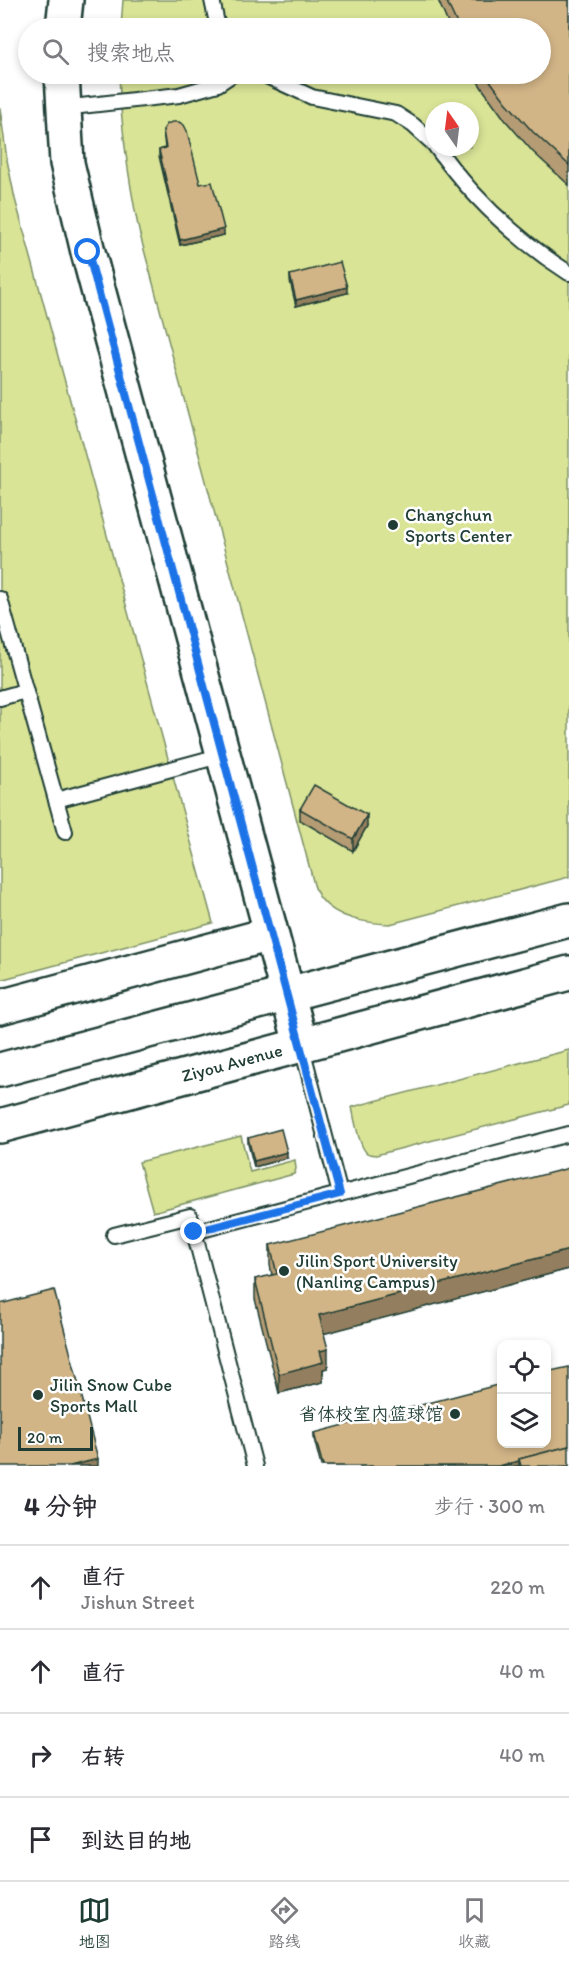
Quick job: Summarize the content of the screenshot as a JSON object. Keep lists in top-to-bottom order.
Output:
{
  "streets": {
    "main road": ["Ziyou Avenue"]
  },
  "places": [
    "Changchun Sports Center",
    "Jilin Sport University (Nanling Campus)",
    "Jilin Snow Cube Sports Mall",
    "省体校室内篮球馆"
  ],
  "scale_bar": "20 m",
  "north": "top",
  "page": {
    "search": "搜索地点",
    "scale": "20 m",
    "heading": ["4 分钟", "步行 · 300 m"],
    "list": [
      ["直行", "Jishun Street", "220 m"],
      ["直行", "40 m"],
      ["右转", "40 m"],
      "到达目的地"
    ],
    "nav": ["地图", "路线", "收藏"]
  }
}
